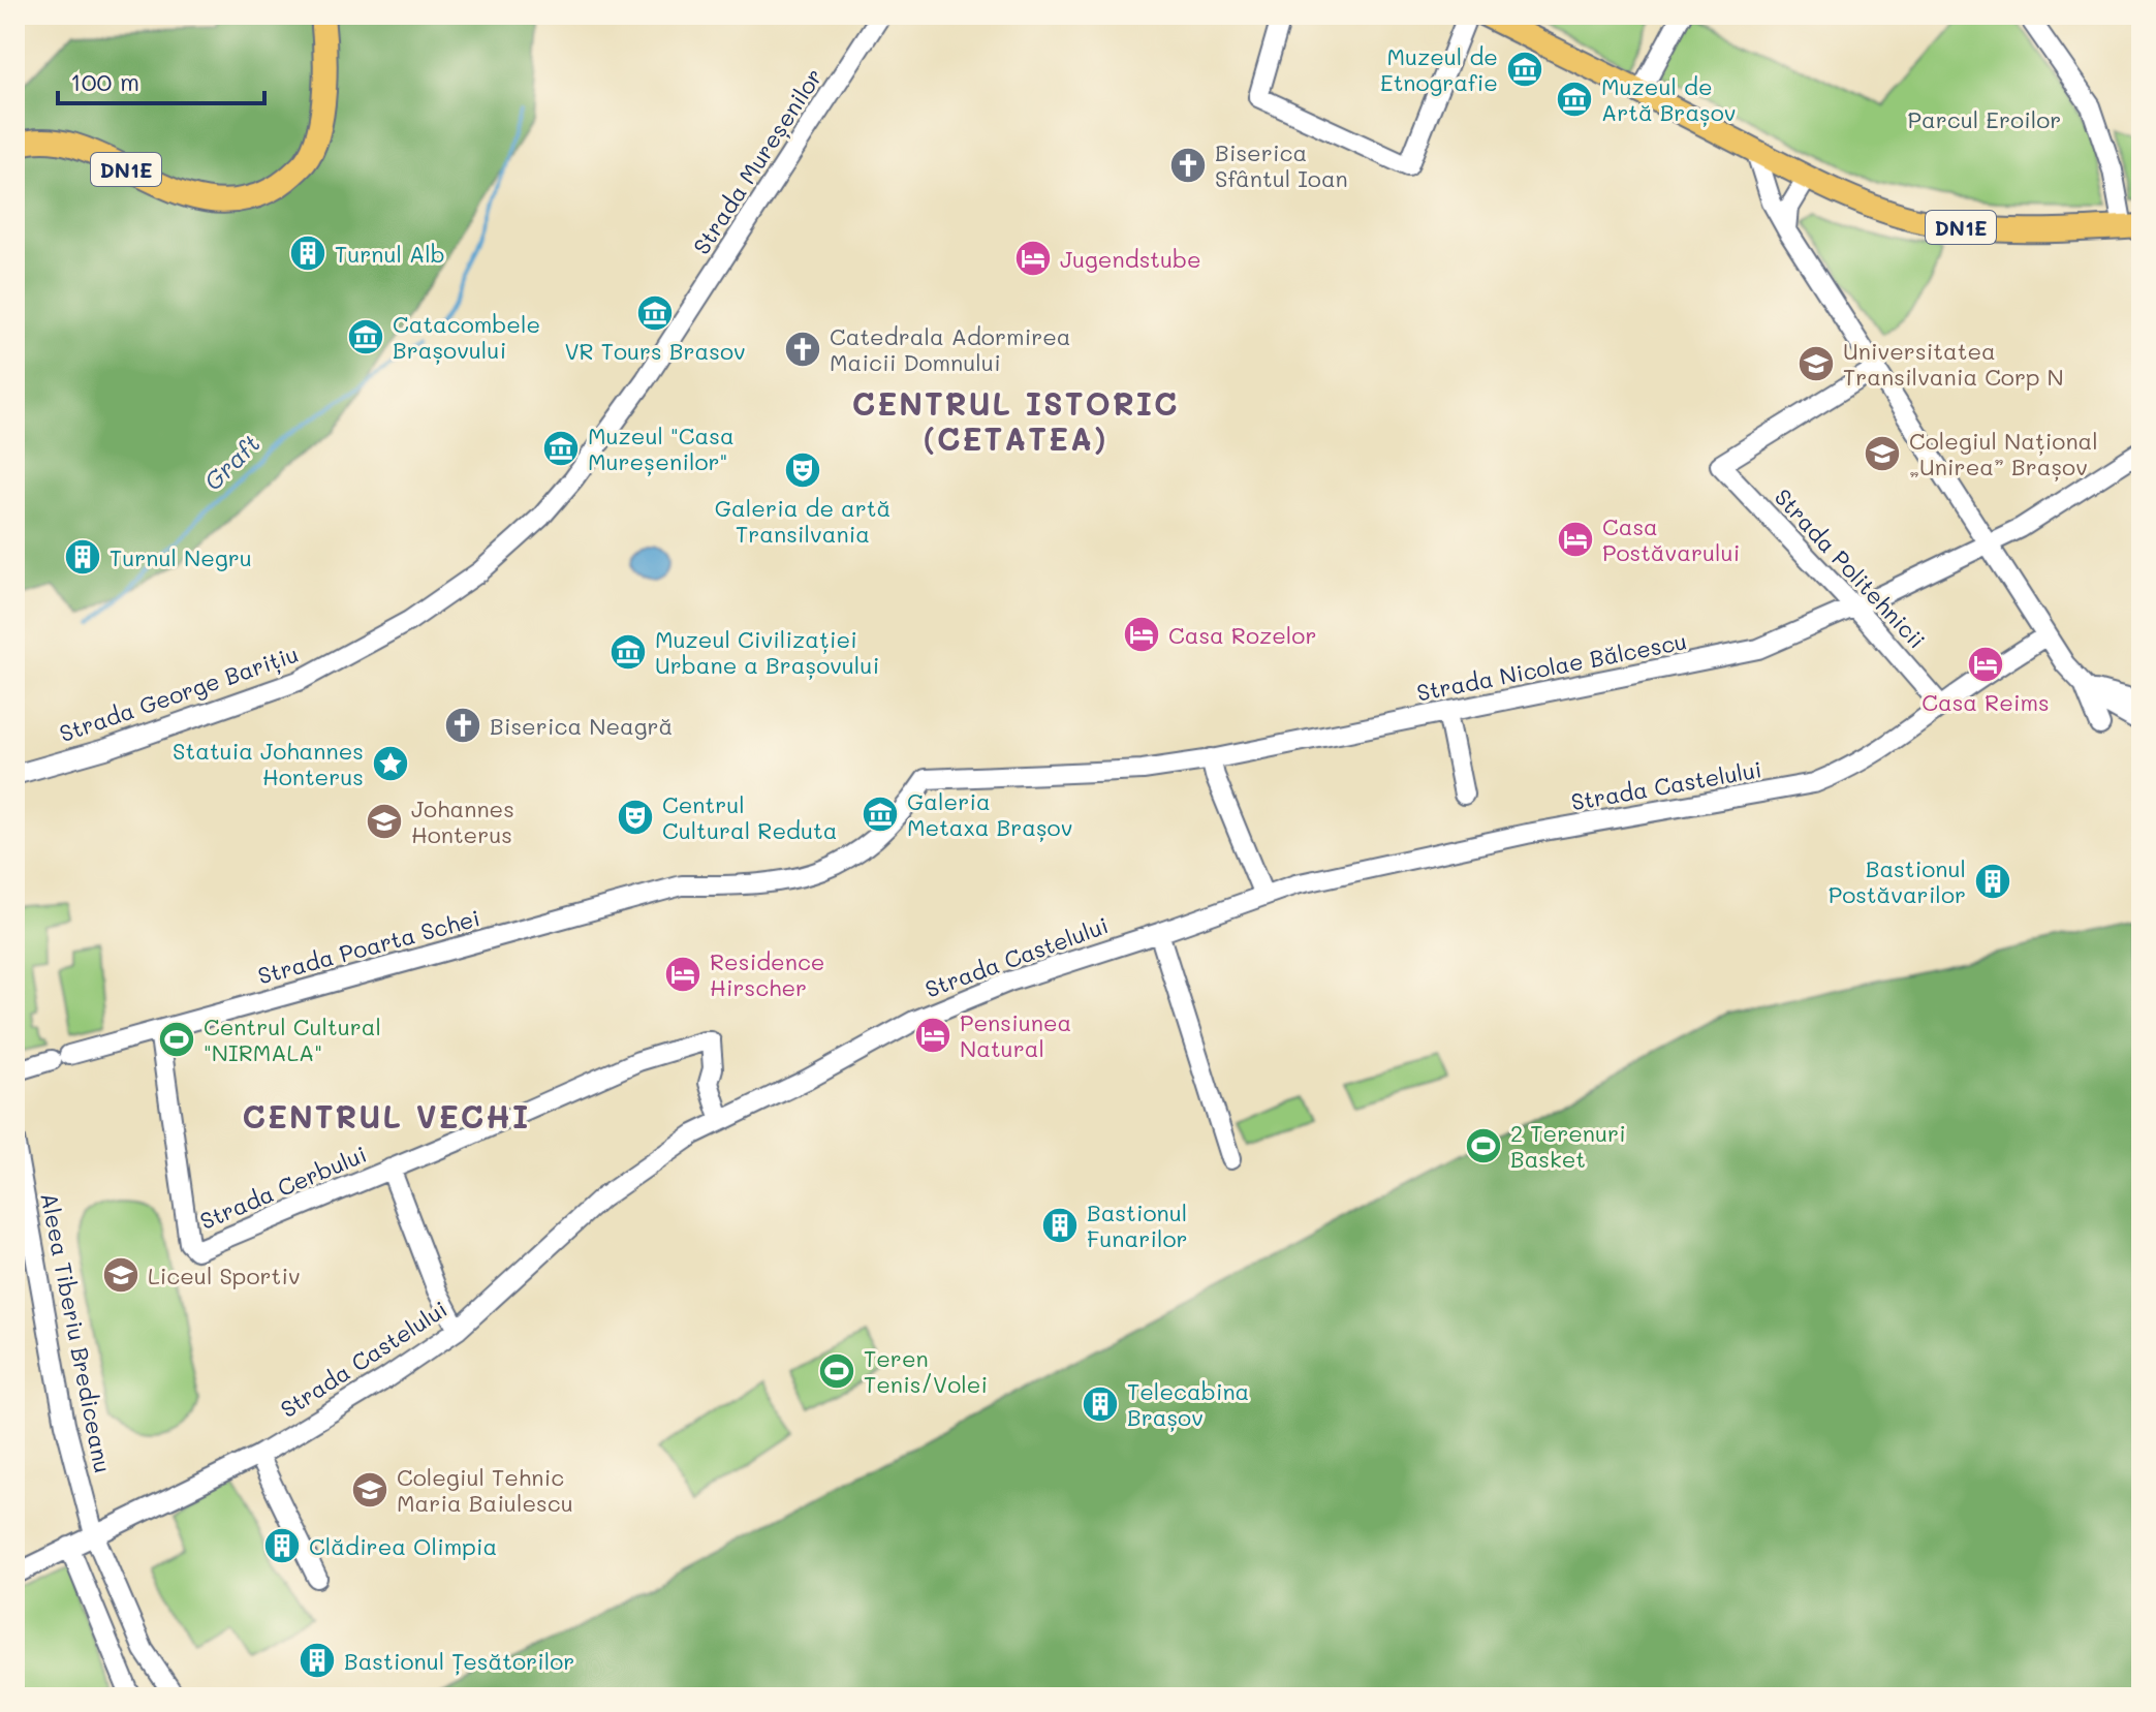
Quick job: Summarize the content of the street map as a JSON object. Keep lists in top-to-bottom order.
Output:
{
  "streets": {
    "main road": ["DN1E"],
    "street": [
      "Strada Mureșenilor",
      "Strada Politehnicii",
      "Strada Nicolae Bălcescu",
      "Strada George Barițiu",
      "Strada Castelului",
      "Strada Poarta Schei",
      "Strada Cerbului",
      "Aleea Tiberiu Brediceanu"
    ]
  },
  "crossings": [
    ["Strada Mureșenilor", "Strada George Barițiu"],
    ["Strada Politehnicii", "Strada Nicolae Bălcescu"],
    ["Strada Politehnicii", "Strada Castelului"],
    ["Strada Nicolae Bălcescu", "Strada Poarta Schei"],
    ["Strada Castelului", "Strada Cerbului"],
    ["Strada Castelului", "Aleea Tiberiu Brediceanu"],
    ["Strada Poarta Schei", "Strada Cerbului"]
  ],
  "districts": ["CENTRUL ISTORIC (CETATEA)", "CENTRUL VECHI"],
  "water": ["Graft"],
  "parks": ["Parcul Eroilor"],
  "places": {
    "museum": [
      "Muzeul de Etnografie",
      "Muzeul de Artă Brașov",
      "VR Tours Brasov",
      "Catacombele Brașovului",
      "Muzeul \"Casa Mureșenilor\"",
      "Muzeul Civilizației Urbane a Brașovului",
      "Galeria Metaxa Brașov"
    ],
    "church": ["Biserica Sfântul Ioan", "Catedrala Adormirea Maicii Domnului", "Biserica Neagră"],
    "building": [
      "Turnul Alb",
      "Turnul Negru",
      "Bastionul Postăvarilor",
      "Bastionul Funarilor",
      "Telecabina Brașov",
      "Clădirea Olimpia",
      "Bastionul Țesătorilor"
    ],
    "hotel": [
      "Jugendstube",
      "Casa Postăvarului",
      "Casa Rozelor",
      "Casa Reims",
      "Residence Hirscher",
      "Pensiunea Natural"
    ],
    "school or university": [
      "Universitatea Transilvania Corp N",
      "Colegiul Național „Unirea” Brașov",
      "Johannes Honterus",
      "Liceul Sportiv",
      "Colegiul Tehnic Maria Baiulescu"
    ],
    "theatre": ["Galeria de artă Transilvania", "Centrul Cultural Reduta"],
    "place": ["Statuia Johannes Honterus"],
    "sports": ["Centrul Cultural \"NIRMALA\"", "2 Terenuri Basket", "Teren Tenis/Volei"]
  },
  "scale_bar": "100 m"
}
